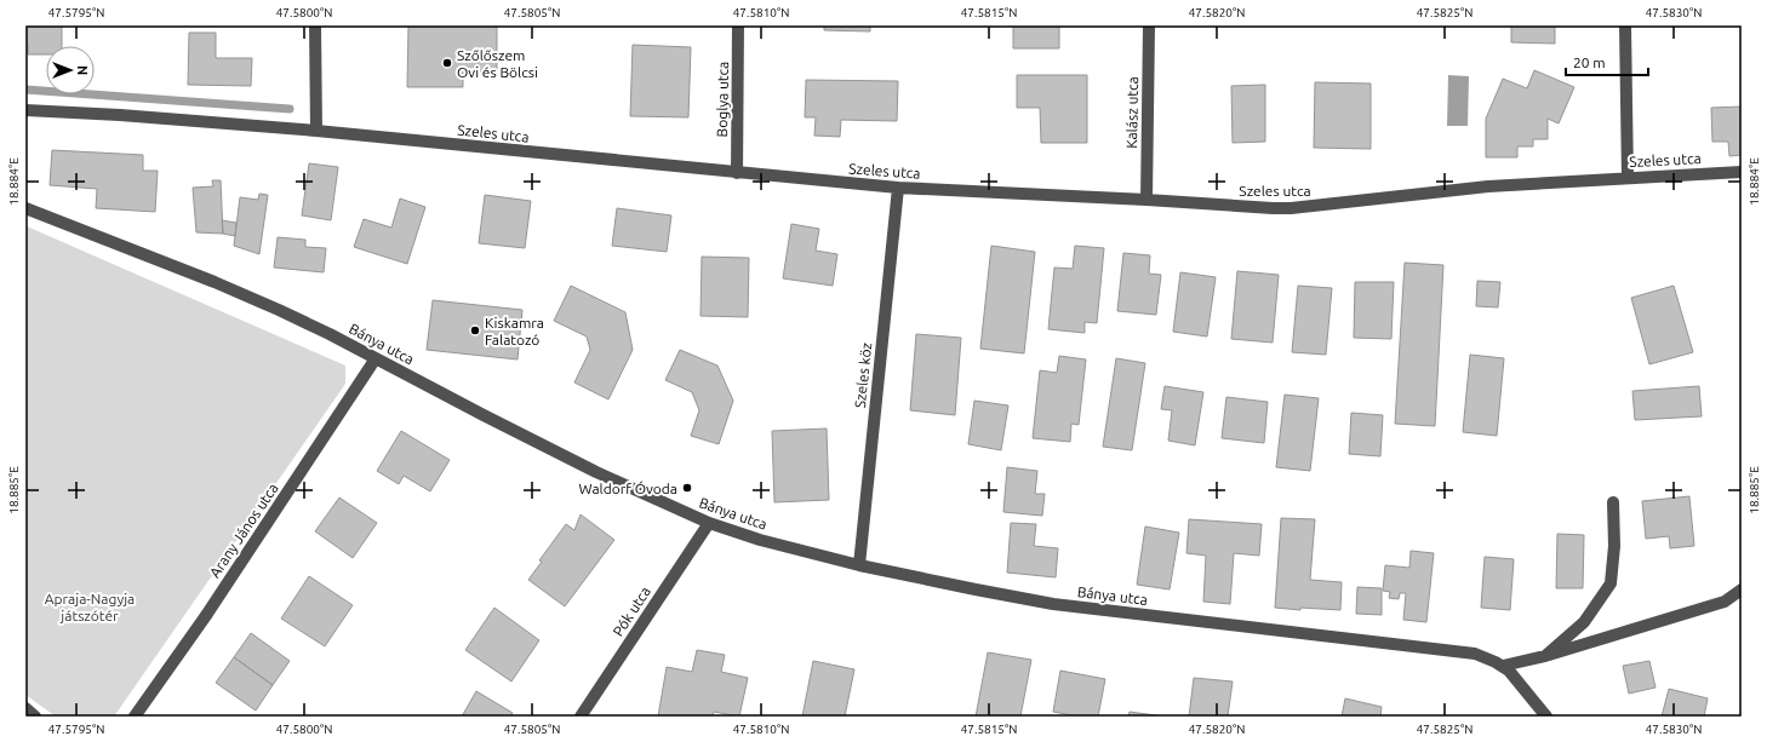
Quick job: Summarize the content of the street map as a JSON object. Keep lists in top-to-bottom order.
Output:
{
  "streets": {
    "street": [
      "Boglya utca",
      "Kalász utca",
      "Szeles utca",
      "Bánya utca",
      "Szeles köz",
      "Arany János utca",
      "Pók utca"
    ]
  },
  "crossings": [
    ["Boglya utca", "Szeles utca"],
    ["Kalász utca", "Szeles utca"],
    ["Szeles utca", "Szeles köz"],
    ["Bánya utca", "Szeles köz"],
    ["Bánya utca", "Arany János utca"],
    ["Bánya utca", "Pók utca"]
  ],
  "parks": ["Apraja-Nagyja játszótér"],
  "places": ["Szőlőszem Ovi és Bölcsi", "Kiskamra Falatozó", "Waldorf Óvoda"],
  "scale_bar": "20 m",
  "north": "right",
  "coordinates": [
    "47.5795°N",
    "47.5800°N",
    "47.5805°N",
    "47.5810°N",
    "47.5815°N",
    "47.5820°N",
    "47.5825°N",
    "47.5830°N",
    "18.884°E",
    "18.885°E"
  ]
}
